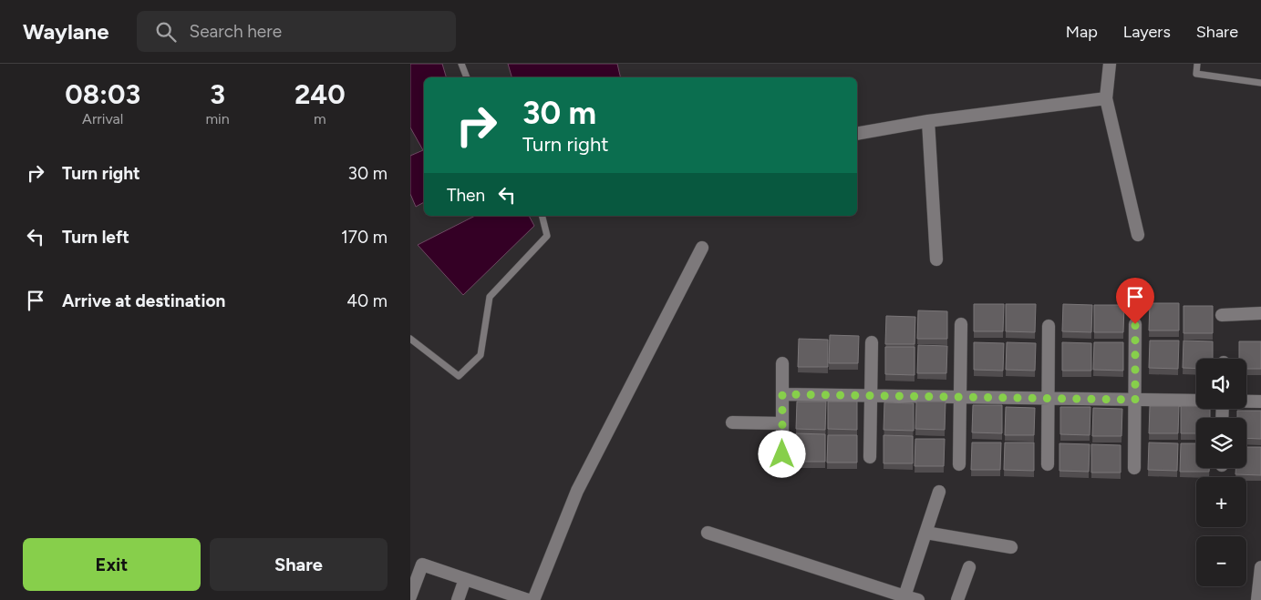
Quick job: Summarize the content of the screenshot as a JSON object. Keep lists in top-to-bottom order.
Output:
{
  "page": {
    "header": "Waylane",
    "search": "Search here",
    "nav": ["Map", "Layers", "Share"],
    "eta": [
      "08:03",
      "Arrival",
      "3",
      "min",
      "240",
      "m"
    ],
    "turn": ["30 m", "Turn right"],
    "list": [
      {
        "name": "Turn right",
        "value": "30 m"
      },
      {
        "name": "Turn left",
        "value": "170 m"
      },
      {
        "name": "Arrive at destination",
        "value": "40 m"
      }
    ],
    "then": "Then",
    "map_buttons": ["+", "−"],
    "buttons": ["Exit", "Share"]
  }
}
